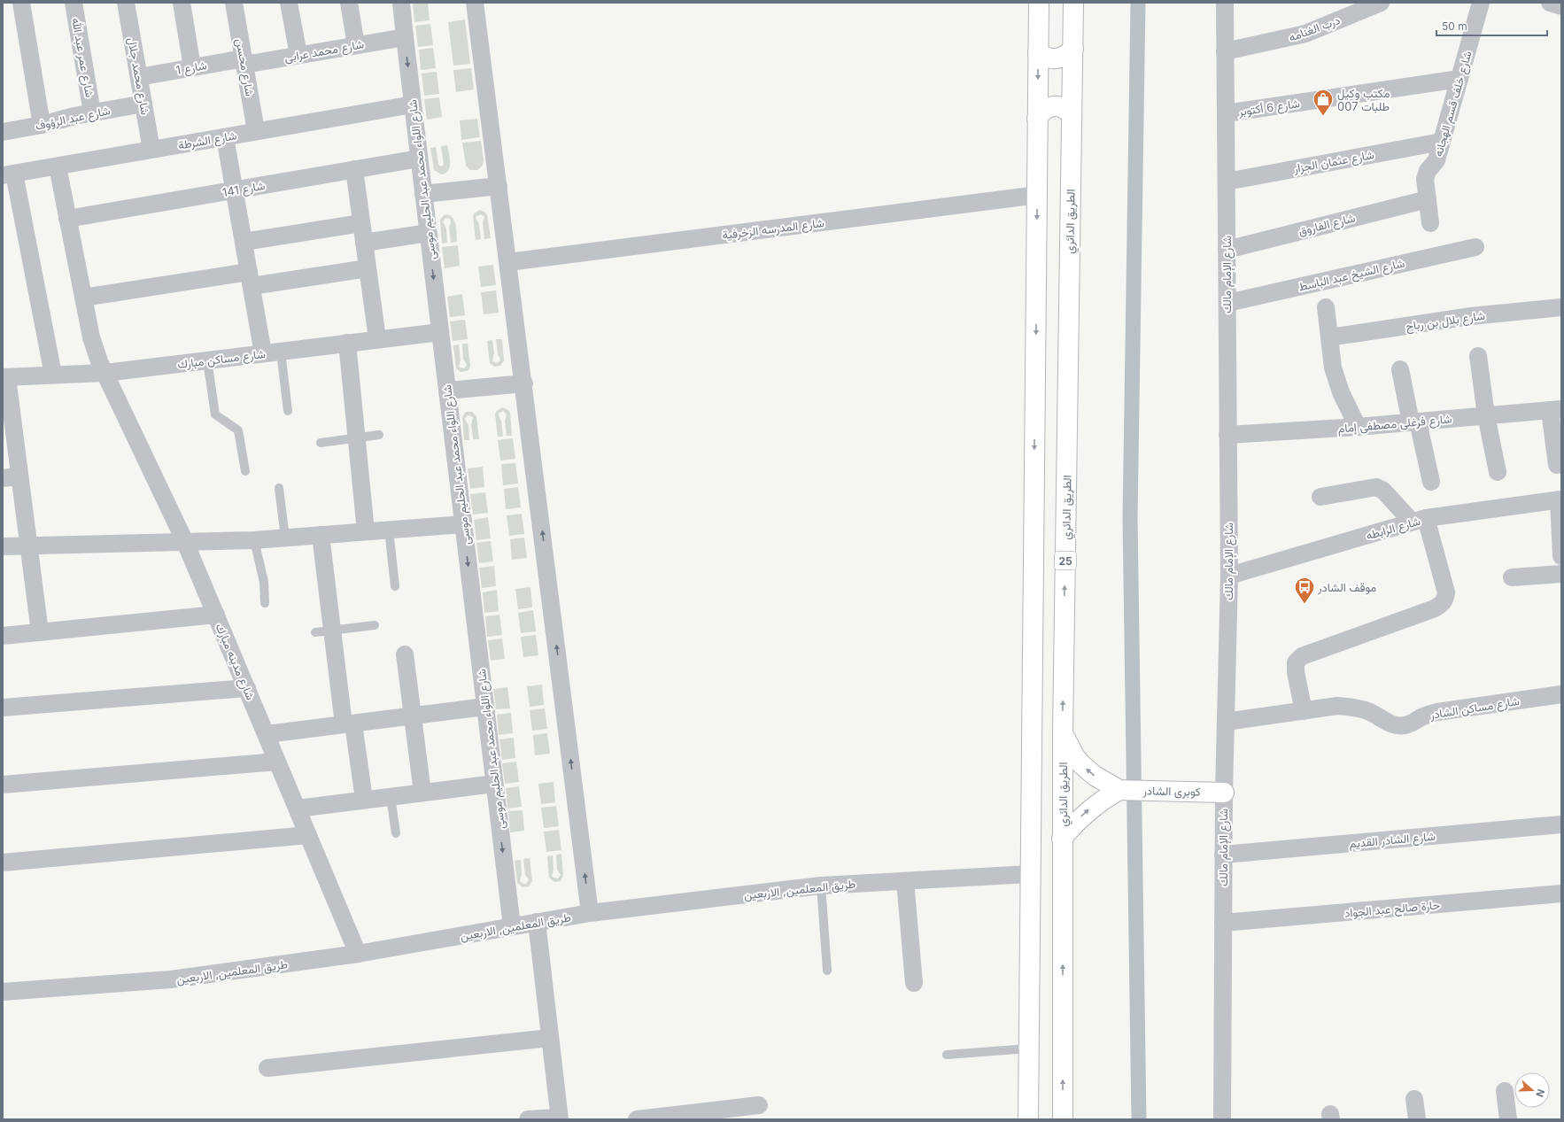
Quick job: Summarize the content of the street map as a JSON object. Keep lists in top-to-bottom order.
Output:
{
  "streets": {
    "highway": ["الطريق الدائري", "25", "كوبرى الشادر"],
    "street": [
      "درب الغنامه",
      "شارع محمد عرابى",
      "شارع عمر عبد الله",
      "شارع 1",
      "شارع محسن",
      "شارع محمد جلال",
      "شارع خلف قسم الهجانه",
      "شارع 6 أكتوبر",
      "شارع عبد الرؤوف",
      "شارع الشرطة",
      "شارع عثمان الجزار",
      "شارع اللواء محمد عبد الحليم موسى",
      "شارع 141",
      "شارع الفاروق",
      "شارع المدرسه الزخرفية",
      "شارع الإمام مالك",
      "شارع الشيخ عبد الباسط",
      "شارع بلال بن رباح",
      "شارع مساكن مبارك",
      "شارع فرغلى مصطفى إمام",
      "شارع الرابطه",
      "شارع مدينه مبارك",
      "شارع مساكن الشادر",
      "شارع الشادر القديم",
      "طريق المعلمين, الاربعين",
      "حارة صالح عبد الجواد"
    ]
  },
  "crossings": [
    ["درب الغنامه", "شارع الإمام مالك"],
    ["شارع محمد عرابى", "شارع 1"],
    ["شارع محمد عرابى", "شارع محسن"],
    ["شارع محمد عرابى", "شارع اللواء محمد عبد الحليم موسى"],
    ["شارع عمر عبد الله", "شارع عبد الرؤوف"],
    ["شارع 1", "شارع محسن"],
    ["شارع 1", "شارع محمد جلال"],
    ["شارع محسن", "شارع الشرطة"],
    ["شارع محمد جلال", "شارع عبد الرؤوف"],
    ["شارع محمد جلال", "شارع الشرطة"],
    ["شارع خلف قسم الهجانه", "شارع 6 أكتوبر"],
    ["شارع خلف قسم الهجانه", "شارع عثمان الجزار"],
    ["شارع خلف قسم الهجانه", "شارع الفاروق"],
    ["شارع 6 أكتوبر", "شارع الإمام مالك"],
    ["شارع الشرطة", "شارع اللواء محمد عبد الحليم موسى"],
    ["شارع الشرطة", "شارع مدينه مبارك"],
    ["شارع عثمان الجزار", "شارع الإمام مالك"],
    ["شارع اللواء محمد عبد الحليم موسى", "شارع 141"],
    ["شارع اللواء محمد عبد الحليم موسى", "شارع مساكن مبارك"],
    ["شارع اللواء محمد عبد الحليم موسى", "طريق المعلمين, الاربعين"],
    ["شارع 141", "شارع مدينه مبارك"],
    ["الطريق الدائري", "كوبرى الشادر"],
    ["شارع الفاروق", "شارع الإمام مالك"],
    ["شارع الإمام مالك", "شارع الشيخ عبد الباسط"],
    ["شارع الإمام مالك", "شارع فرغلى مصطفى إمام"],
    ["شارع الإمام مالك", "شارع الرابطه"],
    ["شارع الإمام مالك", "شارع مساكن الشادر"],
    ["شارع الإمام مالك", "كوبرى الشادر"],
    ["شارع الإمام مالك", "شارع الشادر القديم"],
    ["شارع الإمام مالك", "حارة صالح عبد الجواد"],
    ["شارع مساكن مبارك", "شارع مدينه مبارك"],
    ["شارع مدينه مبارك", "طريق المعلمين, الاربعين"]
  ],
  "one_way": ["كوبرى الشادر"],
  "places": {
    "shop": ["مكتب وكيل طلبات 007"],
    "bus stop": ["موقف الشادر"]
  },
  "scale_bar": "50 m",
  "north": "right"
}
